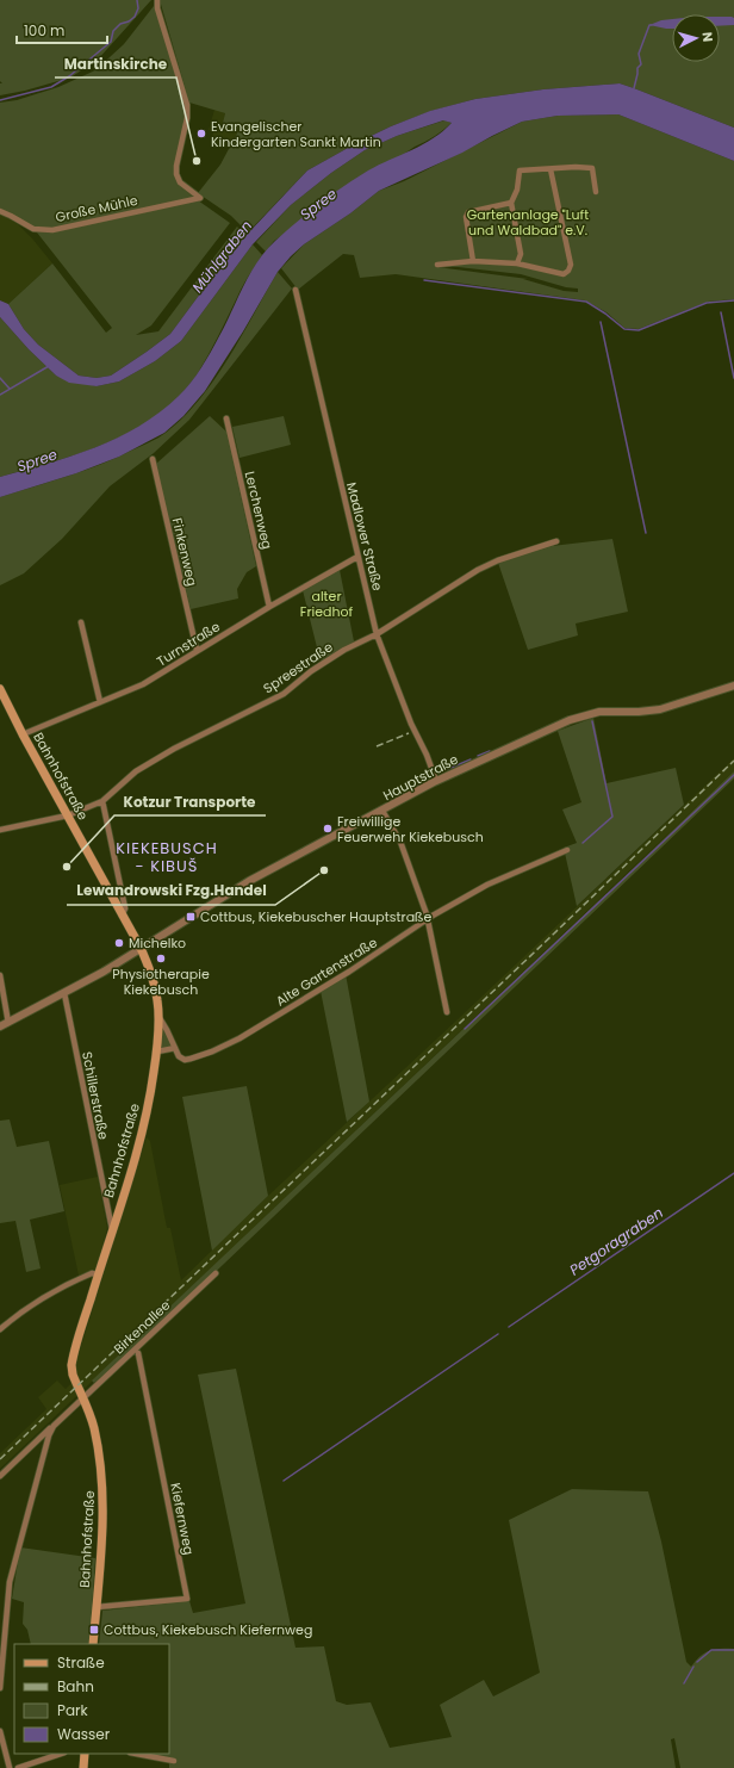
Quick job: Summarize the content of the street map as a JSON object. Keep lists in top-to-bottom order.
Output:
{
  "streets": {
    "main road": ["Bahnhofstraße"],
    "street": [
      "Große Mühle",
      "Lerchenweg",
      "Madlower Straße",
      "Finkenweg",
      "Turnstraße",
      "Spreestraße",
      "Hauptstraße",
      "Alte Gartenstraße",
      "Schillerstraße",
      "Birkenallee",
      "Kiefernweg"
    ]
  },
  "crossings": [
    ["Lerchenweg", "Turnstraße"],
    ["Madlower Straße", "Turnstraße"],
    ["Madlower Straße", "Spreestraße"],
    ["Madlower Straße", "Hauptstraße"],
    ["Finkenweg", "Turnstraße"],
    ["Turnstraße", "Bahnhofstraße"],
    ["Spreestraße", "Bahnhofstraße"],
    ["Bahnhofstraße", "Hauptstraße"],
    ["Bahnhofstraße", "Schillerstraße"],
    ["Bahnhofstraße", "Birkenallee"],
    ["Bahnhofstraße", "Kiefernweg"],
    ["Hauptstraße", "Schillerstraße"]
  ],
  "districts": ["KIEKEBUSCH - KIBUŠ"],
  "water": ["Spree", "Mühlgraben", "Petgoragraben"],
  "parks": ["Gartenanlage \"Luft und Waldbad\" e.V.", "alter Friedhof"],
  "places": {
    "other": [
      "Evangelischer Kindergarten Sankt Martin",
      "Martinskirche",
      "Freiwillige Feuerwehr Kiekebusch",
      "Kotzur Transporte",
      "Lewandrowski Fzg.Handel",
      "Michelko",
      "Physiotherapie Kiekebusch"
    ],
    "transit": ["Cottbus, Kiekebuscher Hauptstraße", "Cottbus, Kiekebusch Kiefernweg"]
  },
  "legend": [
    "Straße",
    "Bahn",
    "Park",
    "Wasser"
  ],
  "scale_bar": "100 m",
  "north": "right"
}
